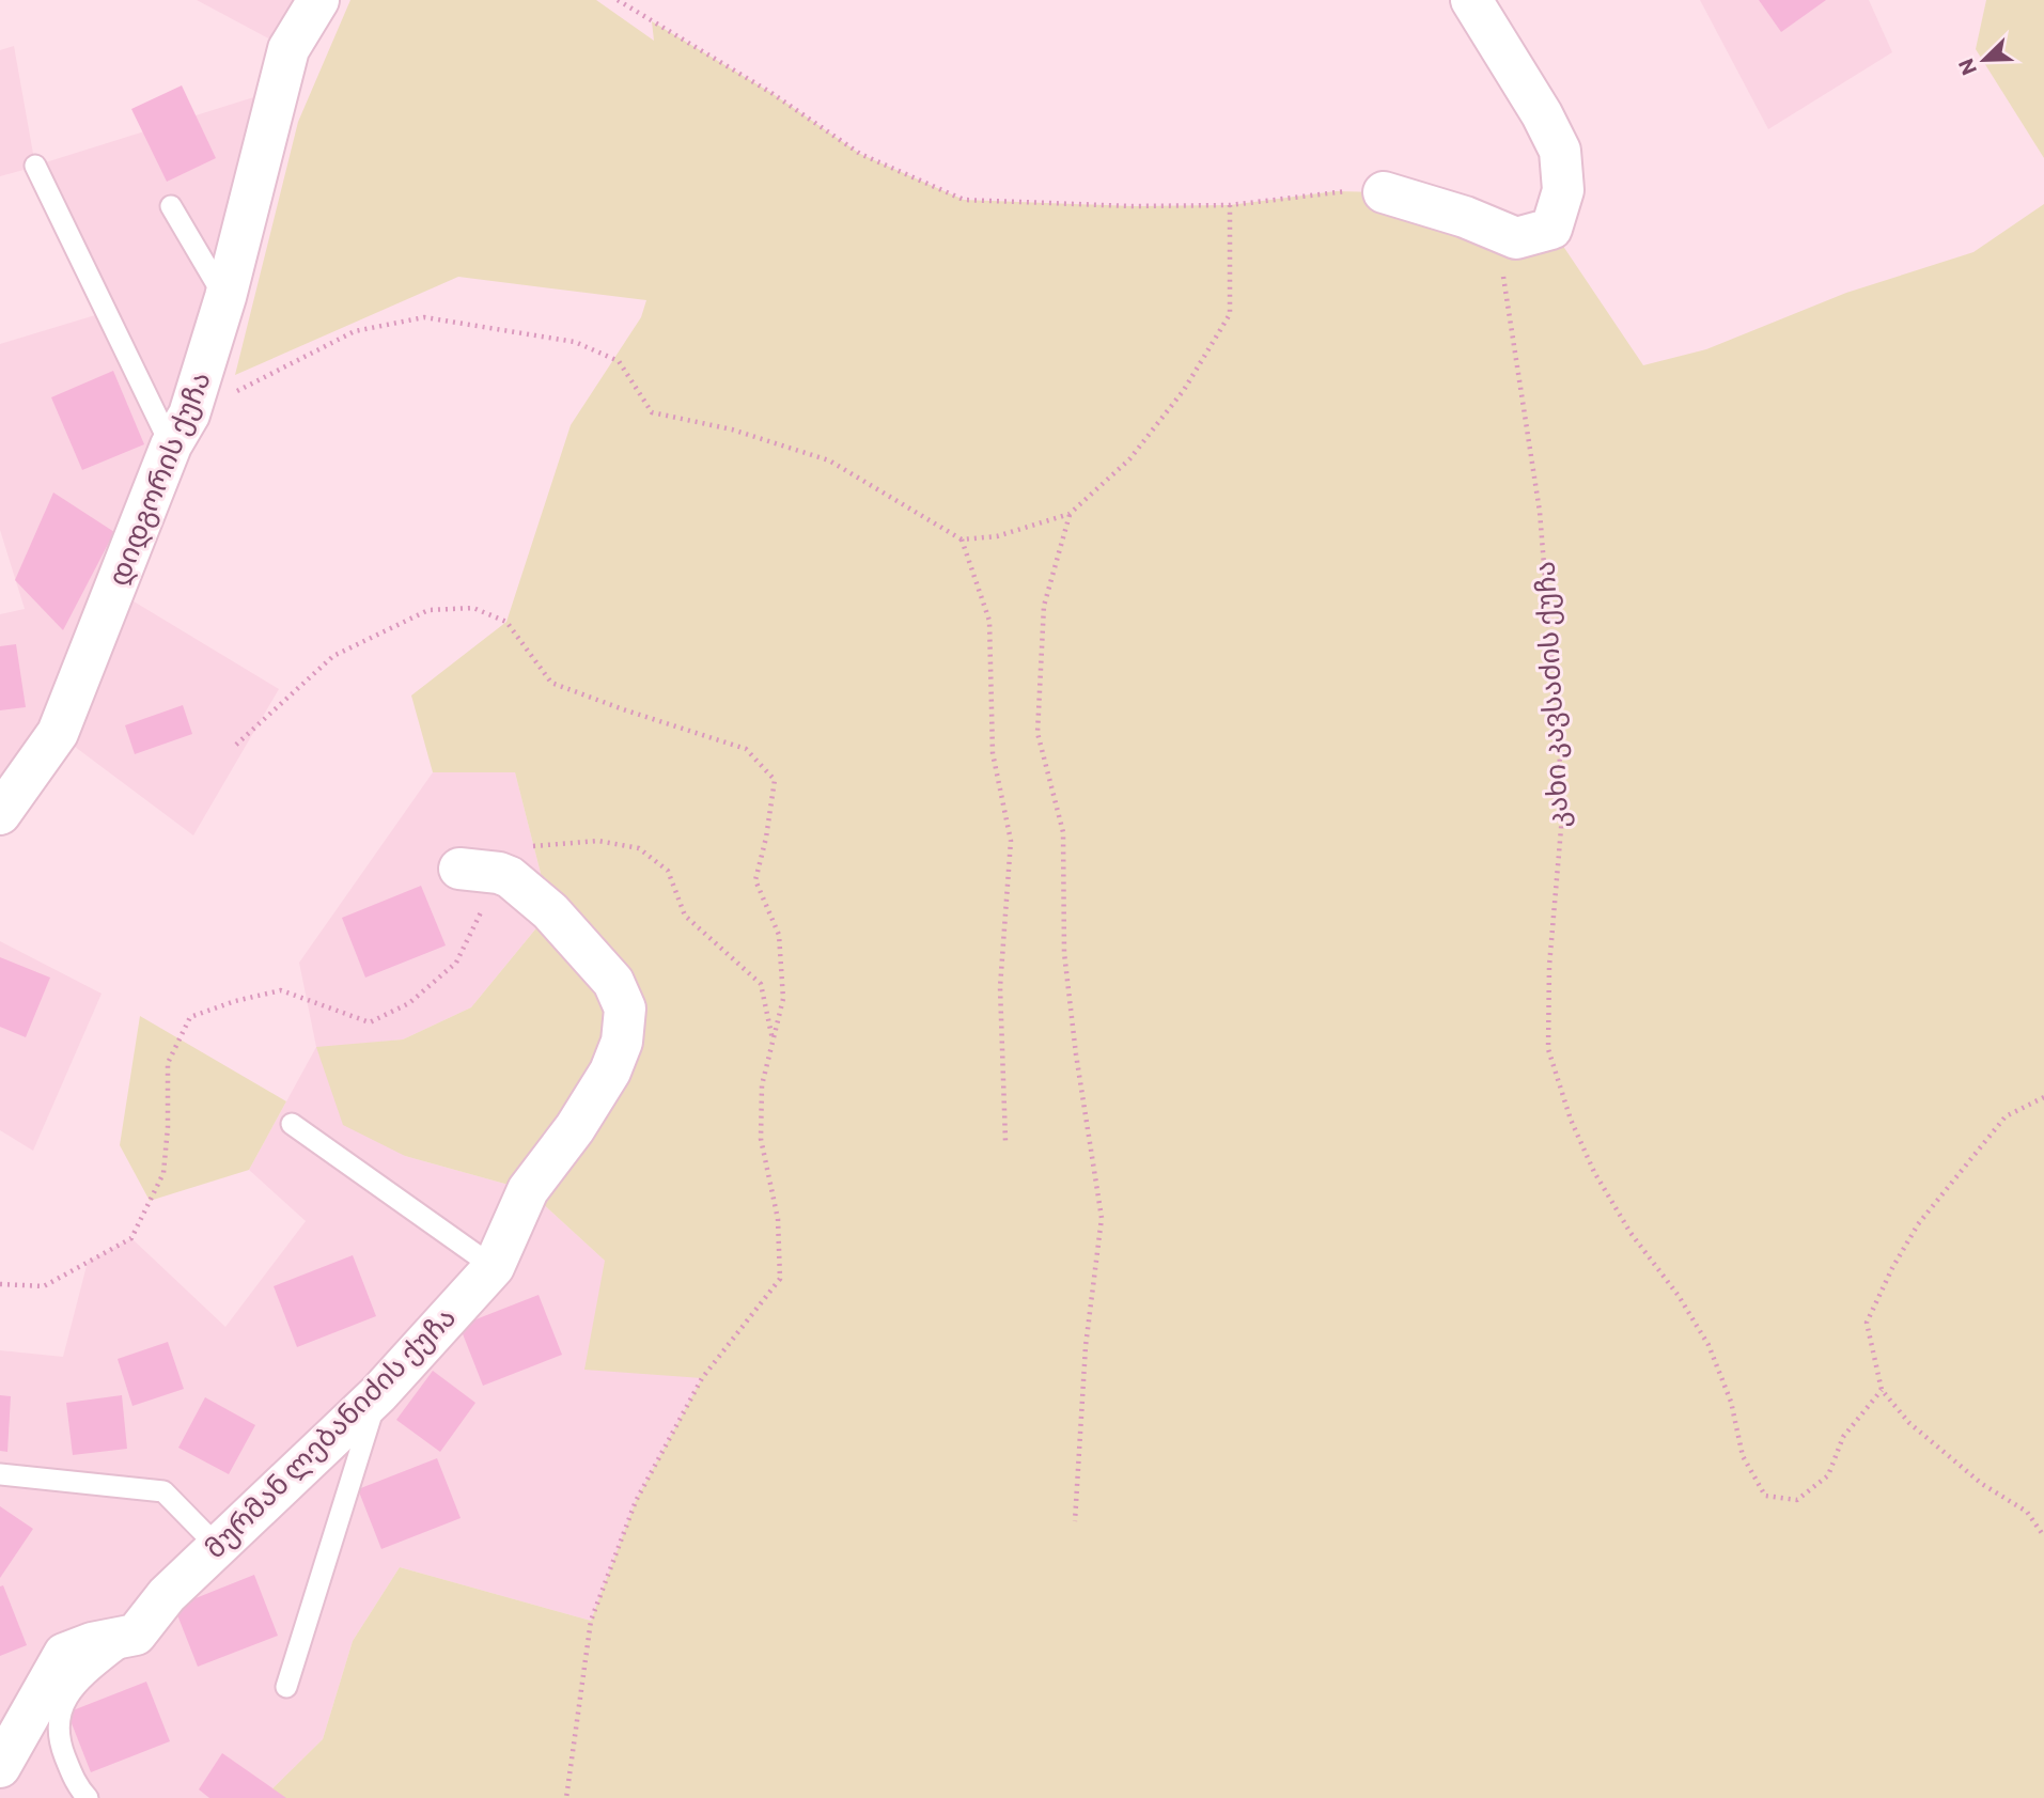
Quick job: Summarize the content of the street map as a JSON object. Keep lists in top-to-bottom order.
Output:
{
  "streets": {
    "street": ["დიდგორის ქუჩა", "მურმან ლებანიძის ქუჩა"],
    "path": ["კახი კავსაძის ქუჩა"]
  },
  "north": "bottom left"
}
